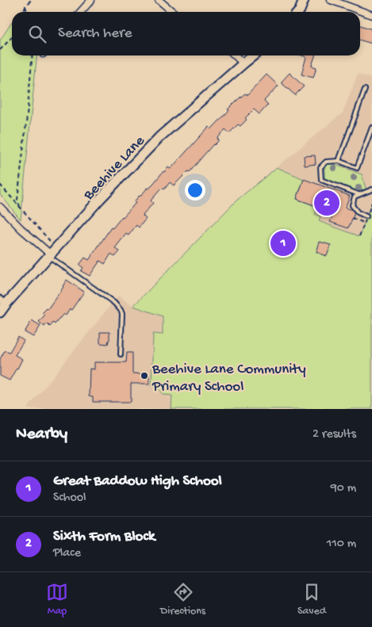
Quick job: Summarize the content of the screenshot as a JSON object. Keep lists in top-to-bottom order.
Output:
{
  "streets": {
    "main road": ["Beehive Lane"]
  },
  "places": ["Beehive Lane Community Primary School"],
  "page": {
    "search": "Search here",
    "pins": ["2", "1"],
    "heading": ["Nearby", "2 results"],
    "list": [
      {
        "mark": "1",
        "name": "Great Baddow High School",
        "note": "School",
        "value": "90 m"
      },
      {
        "mark": "2",
        "name": "Sixth Form Block",
        "note": "Place",
        "value": "110 m"
      }
    ],
    "nav": ["Map", "Directions", "Saved"]
  }
}
